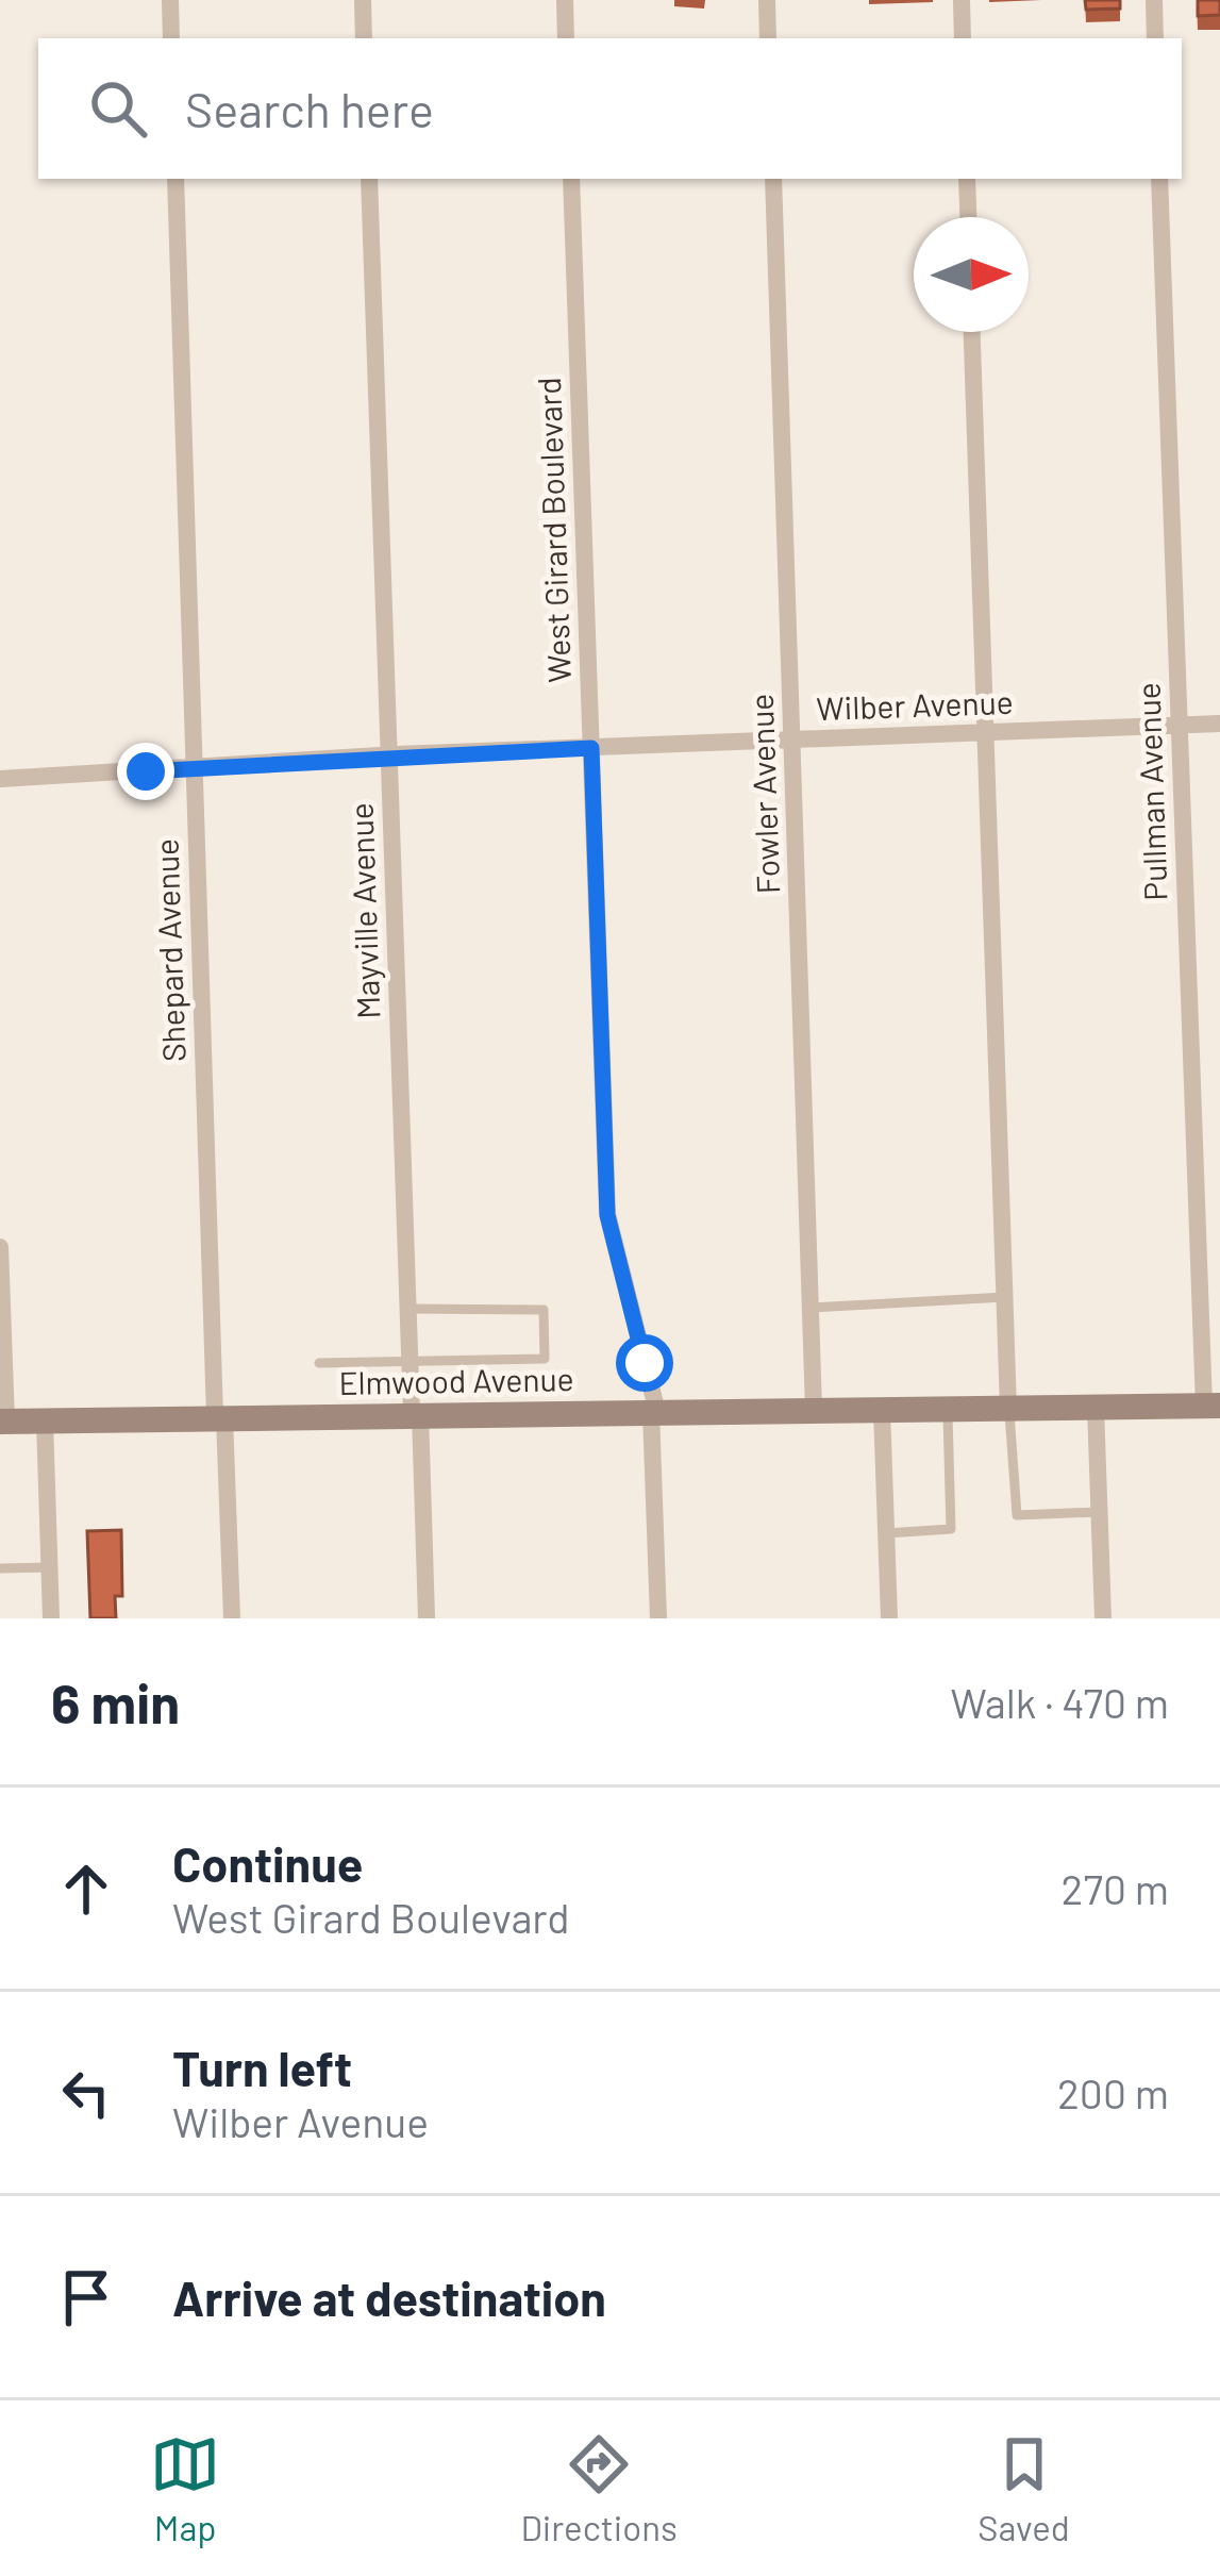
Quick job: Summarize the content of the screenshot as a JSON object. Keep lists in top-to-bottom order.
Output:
{
  "streets": {
    "street": [
      "West Girard Boulevard",
      "Wilber Avenue",
      "Pullman Avenue",
      "Fowler Avenue",
      "Mayville Avenue",
      "Shepard Avenue",
      "Elmwood Avenue"
    ]
  },
  "crossings": [
    ["West Girard Boulevard", "Wilber Avenue"],
    ["West Girard Boulevard", "Elmwood Avenue"],
    ["Wilber Avenue", "Pullman Avenue"],
    ["Wilber Avenue", "Fowler Avenue"],
    ["Wilber Avenue", "Mayville Avenue"],
    ["Wilber Avenue", "Shepard Avenue"],
    ["Pullman Avenue", "Elmwood Avenue"],
    ["Fowler Avenue", "Elmwood Avenue"],
    ["Mayville Avenue", "Elmwood Avenue"],
    ["Shepard Avenue", "Elmwood Avenue"]
  ],
  "north": "right",
  "page": {
    "search": "Search here",
    "heading": ["6 min", "Walk · 470 m"],
    "list": [
      ["Continue", "West Girard Boulevard", "270 m"],
      ["Turn left", "Wilber Avenue", "200 m"],
      "Arrive at destination"
    ],
    "nav": ["Map", "Directions", "Saved"]
  }
}
